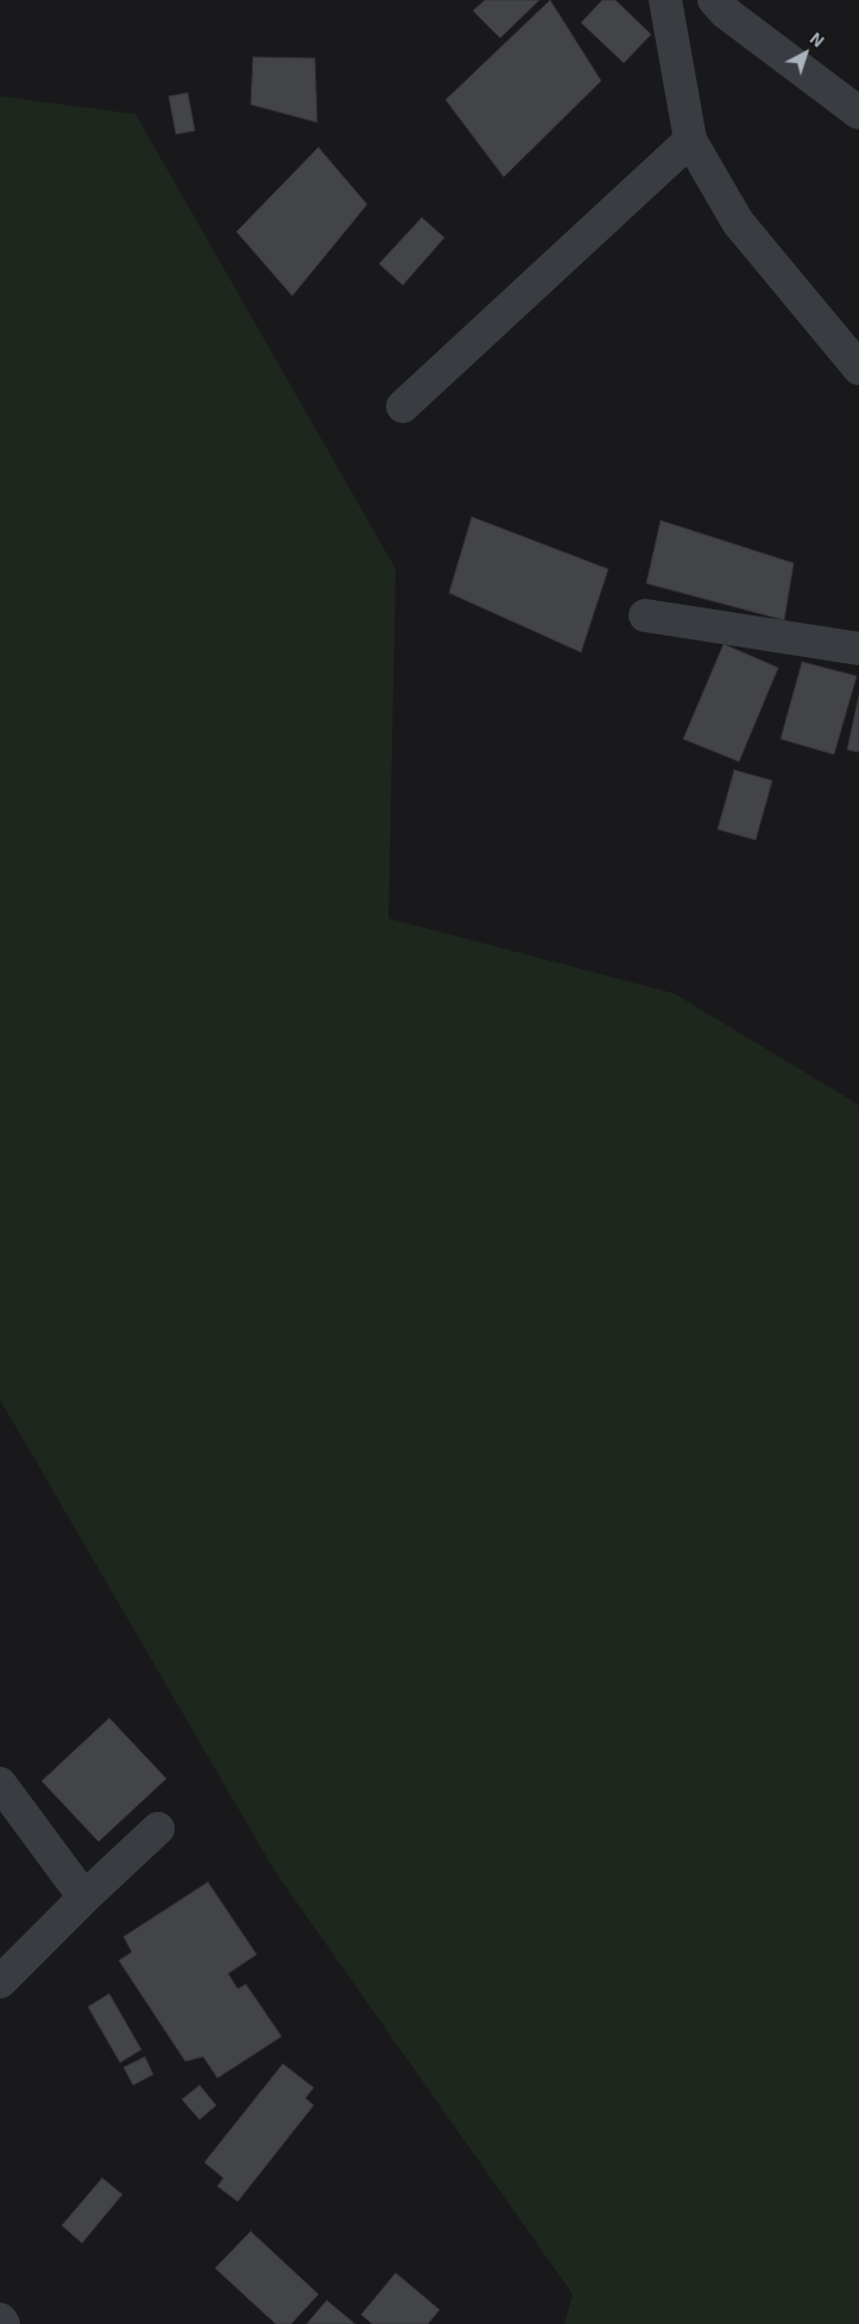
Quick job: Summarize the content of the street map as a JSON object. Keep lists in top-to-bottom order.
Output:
{
  "north": "top right"
}
